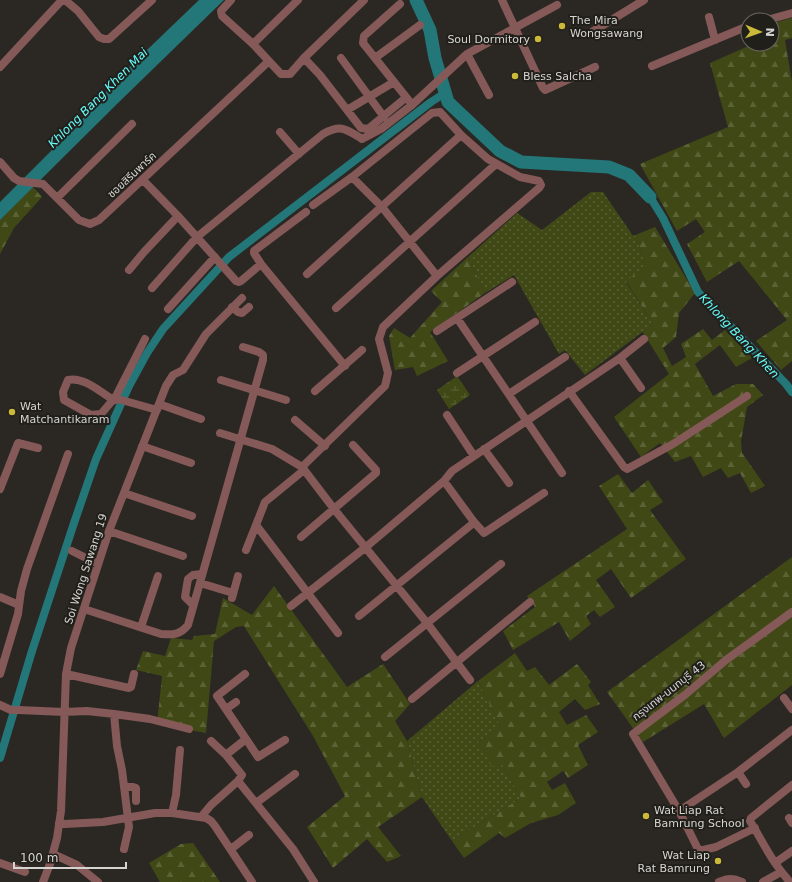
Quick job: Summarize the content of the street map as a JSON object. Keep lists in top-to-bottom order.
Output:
{
  "streets": {
    "street": ["ซอยสิรีนพาร์ค", "Soi Wong Sawang 19", "กรุงเทพ-นนทบุรี 43"]
  },
  "water": ["Khlong Bang Khen Mai", "Khlong Bang Khen"],
  "places": [
    "The Mira Wongsawang",
    "Soul Dormitory",
    "Bless Salcha",
    "Wat Matchantikaram",
    "Wat Liap Rat Bamrung School",
    "Wat Liap Rat Bamrung"
  ],
  "scale_bar": "100 m",
  "north": "right"
}
